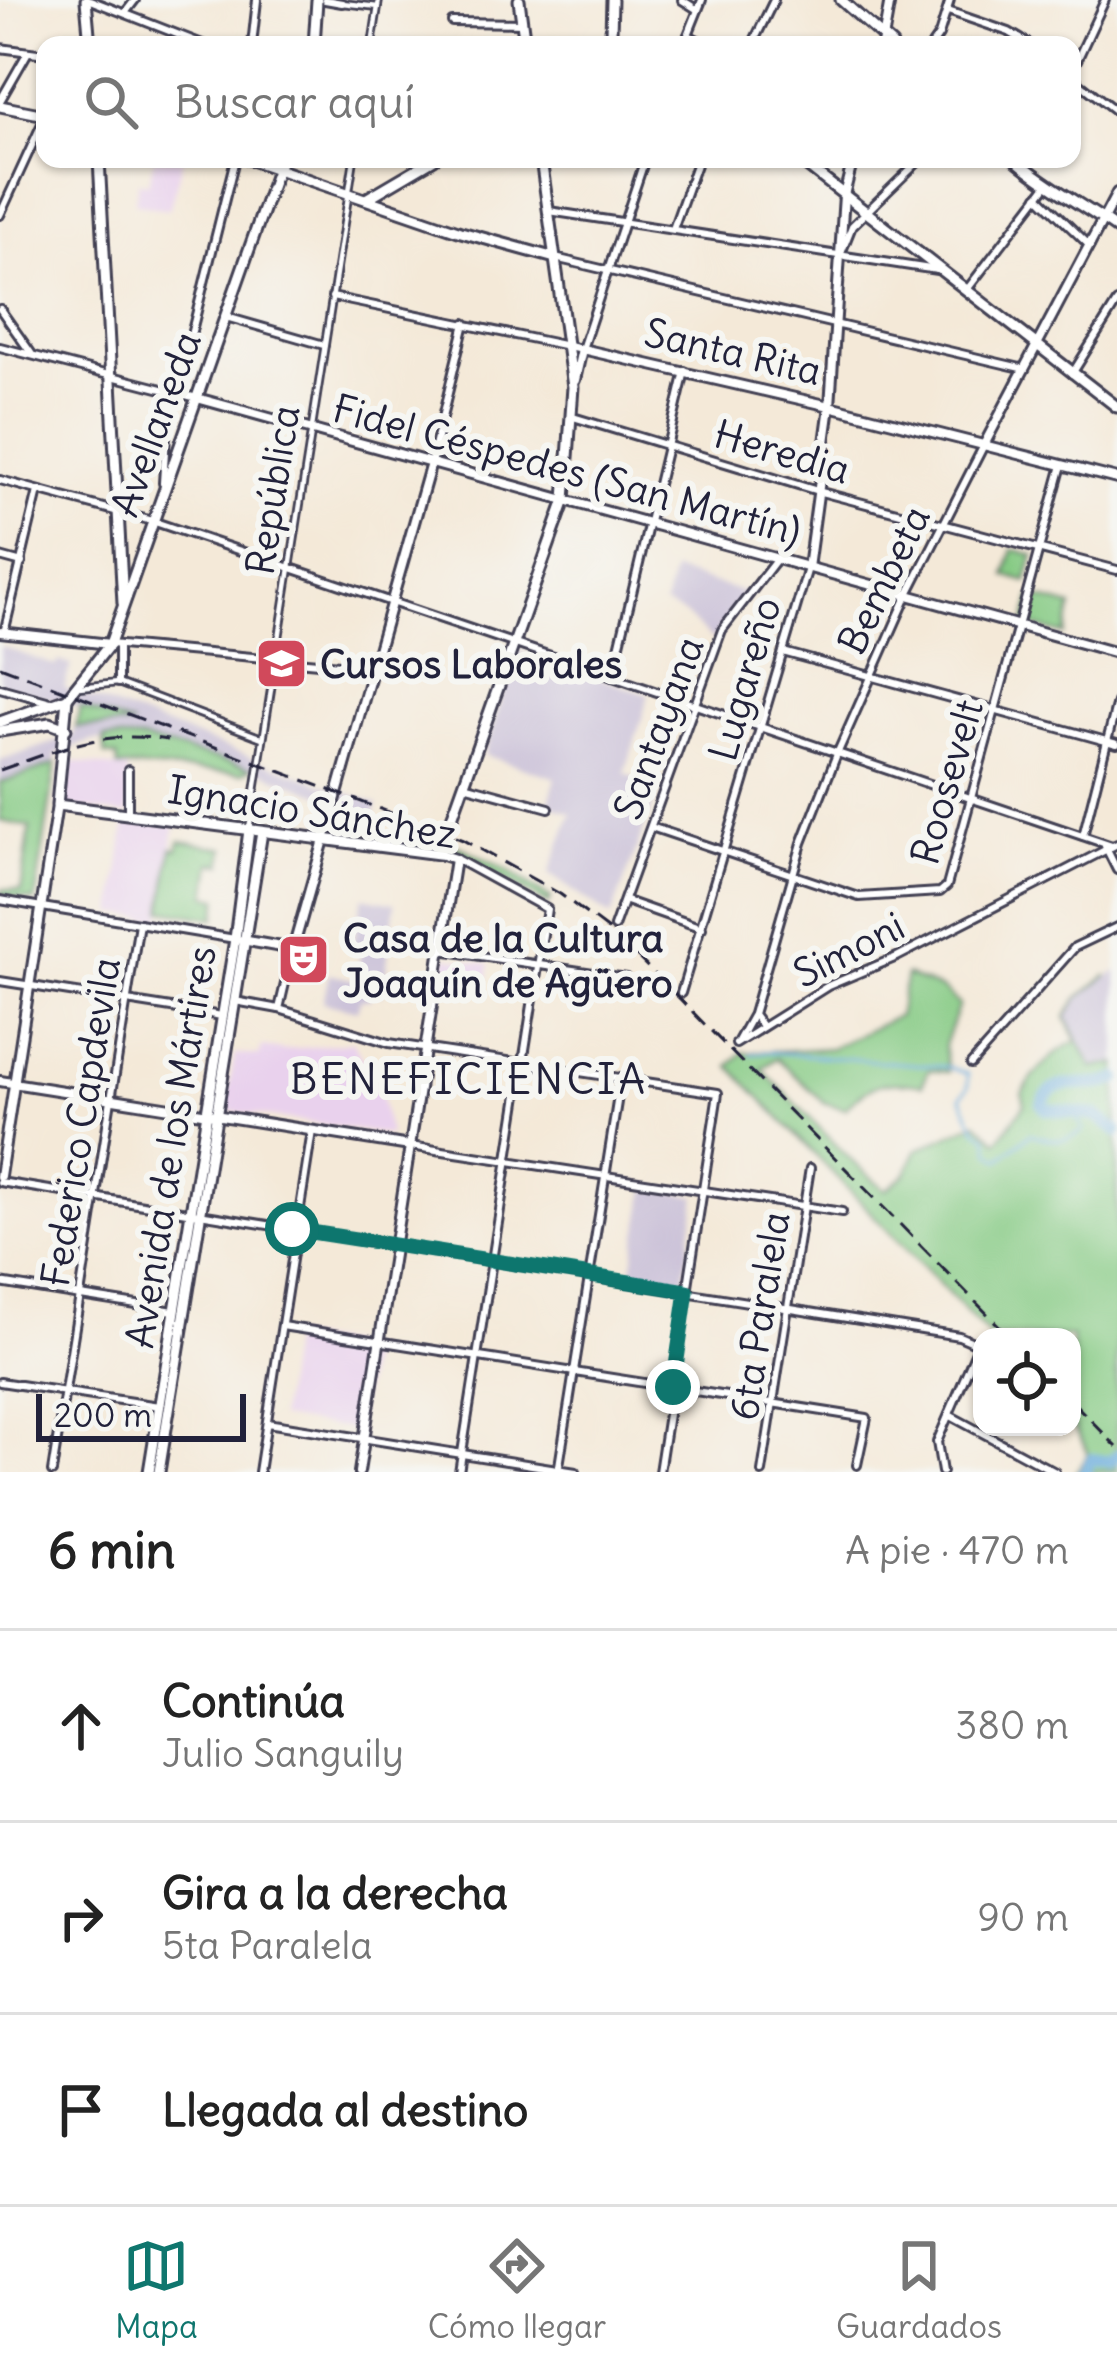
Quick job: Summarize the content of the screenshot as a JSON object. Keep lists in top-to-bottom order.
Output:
{
  "streets": {
    "main road": ["Avellaneda", "Ignacio Sánchez", "Avenida de los Mártires"],
    "street": [
      "Santa Rita",
      "Heredia",
      "Fidel Céspedes (San Martín)",
      "República",
      "Bembeta",
      "Lugareño",
      "Santayana",
      "Roosevelt",
      "Simoni",
      "Federico Capdevila",
      "6ta Paralela"
    ]
  },
  "crossings": [
    ["Santa Rita", "República"],
    ["Santa Rita", "Bembeta"],
    ["Santa Rita", "Lugareño"],
    ["Santa Rita", "Roosevelt"],
    ["Avellaneda", "Fidel Céspedes (San Martín)"],
    ["Heredia", "Bembeta"],
    ["Heredia", "Lugareño"],
    ["Heredia", "Roosevelt"],
    ["Fidel Céspedes (San Martín)", "República"],
    ["Fidel Céspedes (San Martín)", "Bembeta"],
    ["Fidel Céspedes (San Martín)", "Lugareño"],
    ["Fidel Céspedes (San Martín)", "Santayana"],
    ["Fidel Céspedes (San Martín)", "Roosevelt"],
    ["República", "Ignacio Sánchez"],
    ["República", "Avenida de los Mártires"],
    ["Bembeta", "Roosevelt"],
    ["Bembeta", "Simoni"],
    ["Lugareño", "Roosevelt"],
    ["Santayana", "Roosevelt"],
    ["Ignacio Sánchez", "Avenida de los Mártires"]
  ],
  "districts": ["BENEFICIENCIA"],
  "places": {
    "school or university": ["Cursos Laborales"],
    "theatre": ["Casa de la Cultura Joaquín de Agüero"]
  },
  "scale_bar": "200 m",
  "page": {
    "search": "Buscar aquí",
    "scale": "200 m",
    "heading": ["6 min", "A pie · 470 m"],
    "list": [
      ["Continúa", "Julio Sanguily", "380 m"],
      ["Gira a la derecha", "5ta Paralela", "90 m"],
      "Llegada al destino"
    ],
    "nav": ["Mapa", "Cómo llegar", "Guardados"]
  }
}
